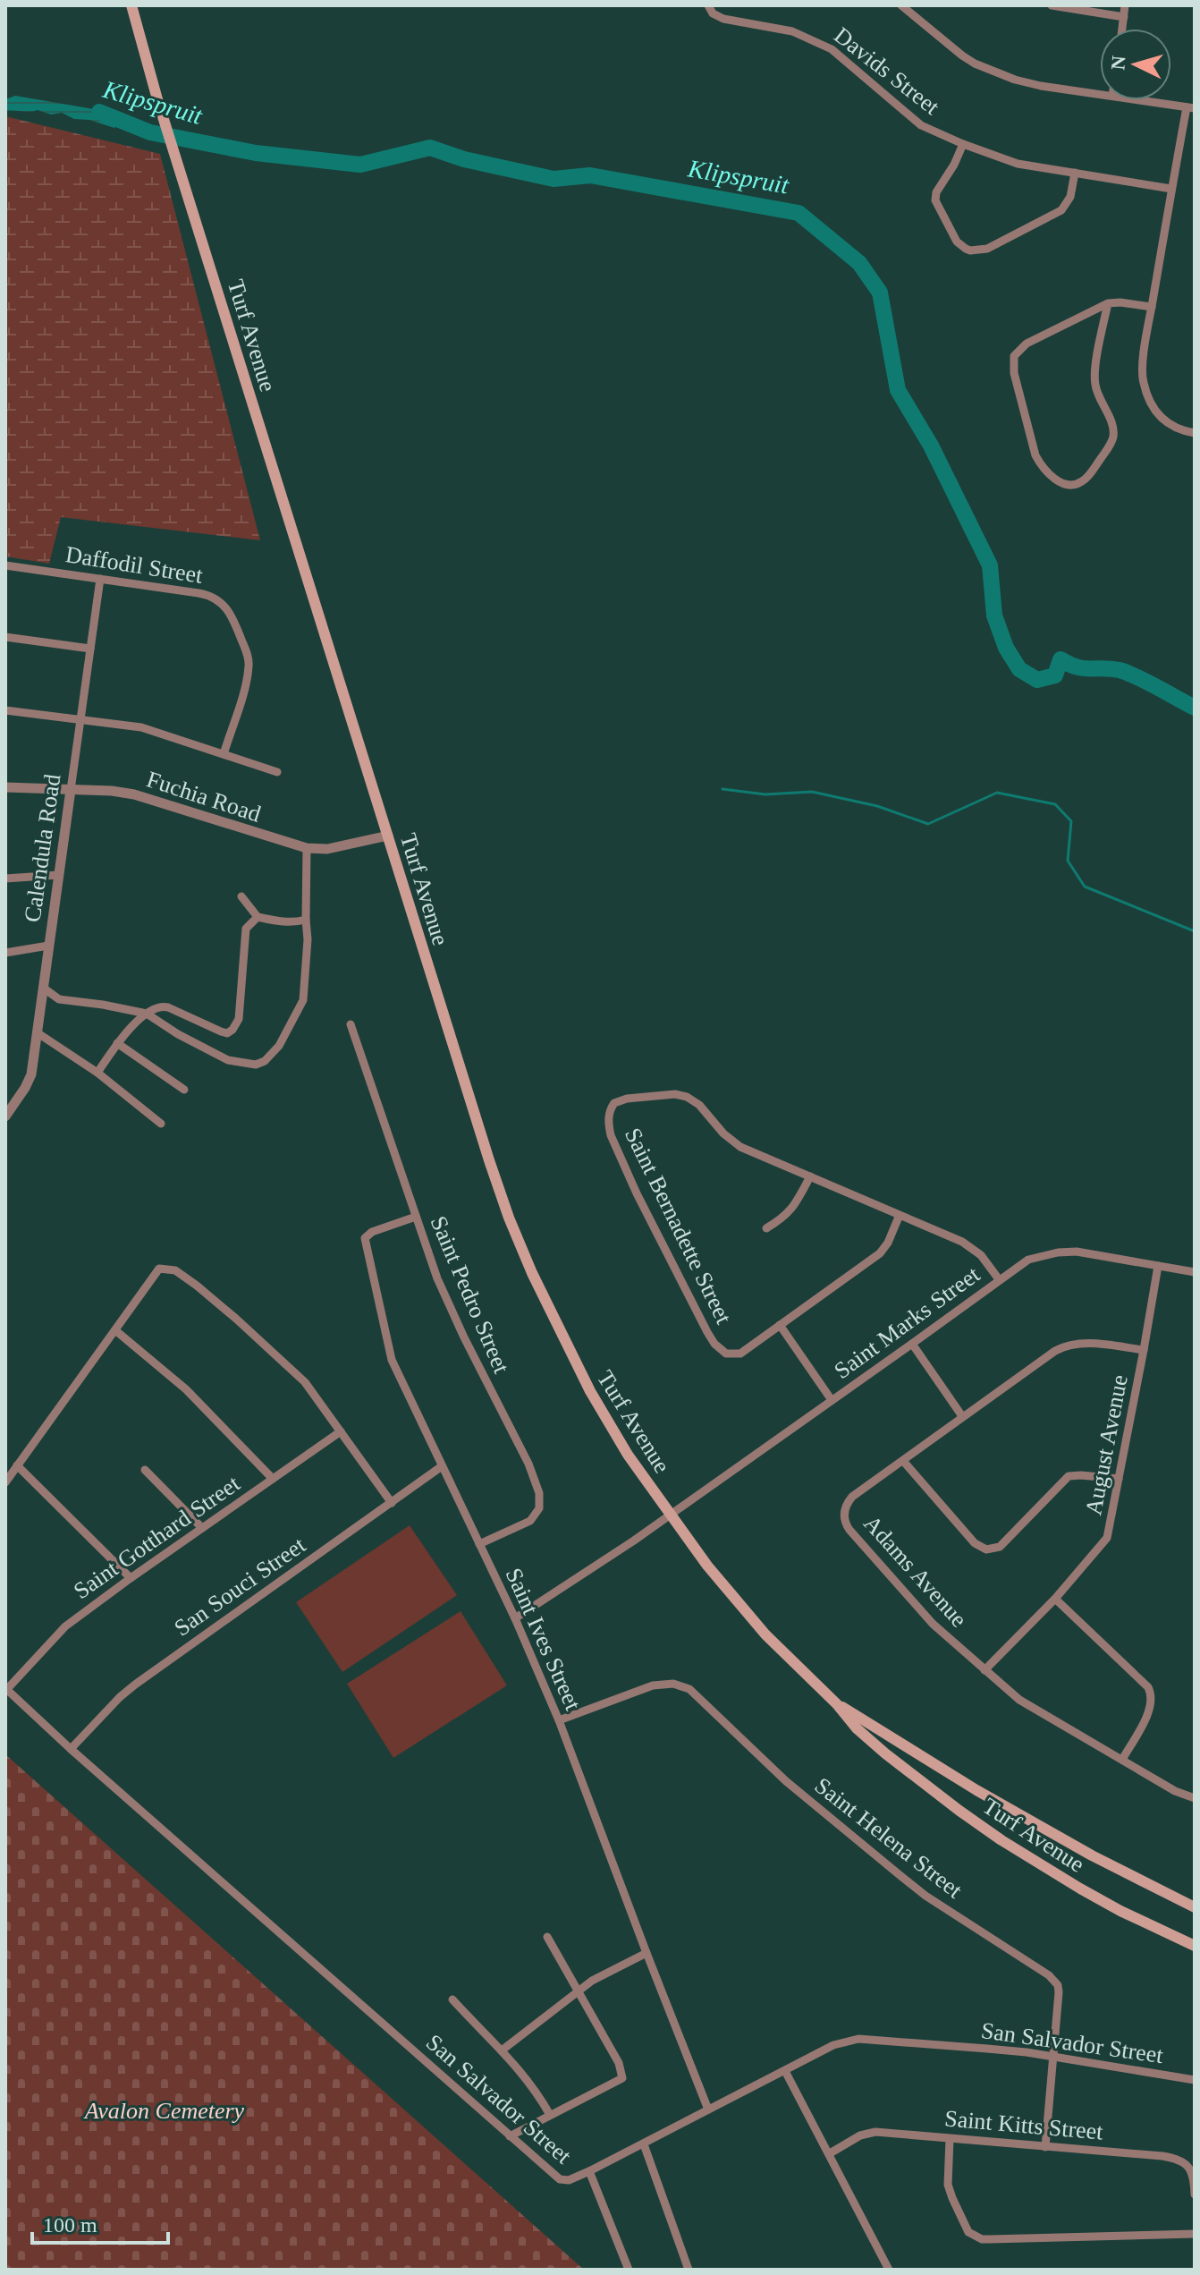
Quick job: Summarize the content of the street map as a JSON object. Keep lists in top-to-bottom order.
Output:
{
  "streets": {
    "main road": ["Turf Avenue"],
    "street": [
      "Davids Street",
      "Daffodil Street",
      "Fuchia Road",
      "Calendula Road",
      "Saint Bernadette Street",
      "Saint Pedro Street",
      "Saint Marks Street",
      "August Avenue",
      "Saint Gotthard Street",
      "Adams Avenue",
      "San Souci Street",
      "Saint Ives Street",
      "Saint Helena Street",
      "San Salvador Street",
      "Saint Kitts Street"
    ]
  },
  "crossings": [
    ["Turf Avenue", "Fuchia Road"],
    ["Turf Avenue", "Saint Marks Street"],
    ["Daffodil Street", "Calendula Road"],
    ["Fuchia Road", "Calendula Road"],
    ["Saint Bernadette Street", "Saint Marks Street"],
    ["Saint Pedro Street", "Saint Ives Street"],
    ["Saint Marks Street", "August Avenue"],
    ["Saint Marks Street", "Saint Ives Street"],
    ["August Avenue", "Adams Avenue"],
    ["Saint Gotthard Street", "San Salvador Street"],
    ["San Souci Street", "Saint Ives Street"],
    ["San Souci Street", "San Salvador Street"],
    ["Saint Ives Street", "Saint Helena Street"],
    ["Saint Ives Street", "San Salvador Street"],
    ["Saint Helena Street", "San Salvador Street"],
    ["Saint Helena Street", "Saint Kitts Street"]
  ],
  "water": ["Klipspruit"],
  "parks": ["Avalon Cemetery"],
  "scale_bar": "100 m",
  "north": "left"
}
